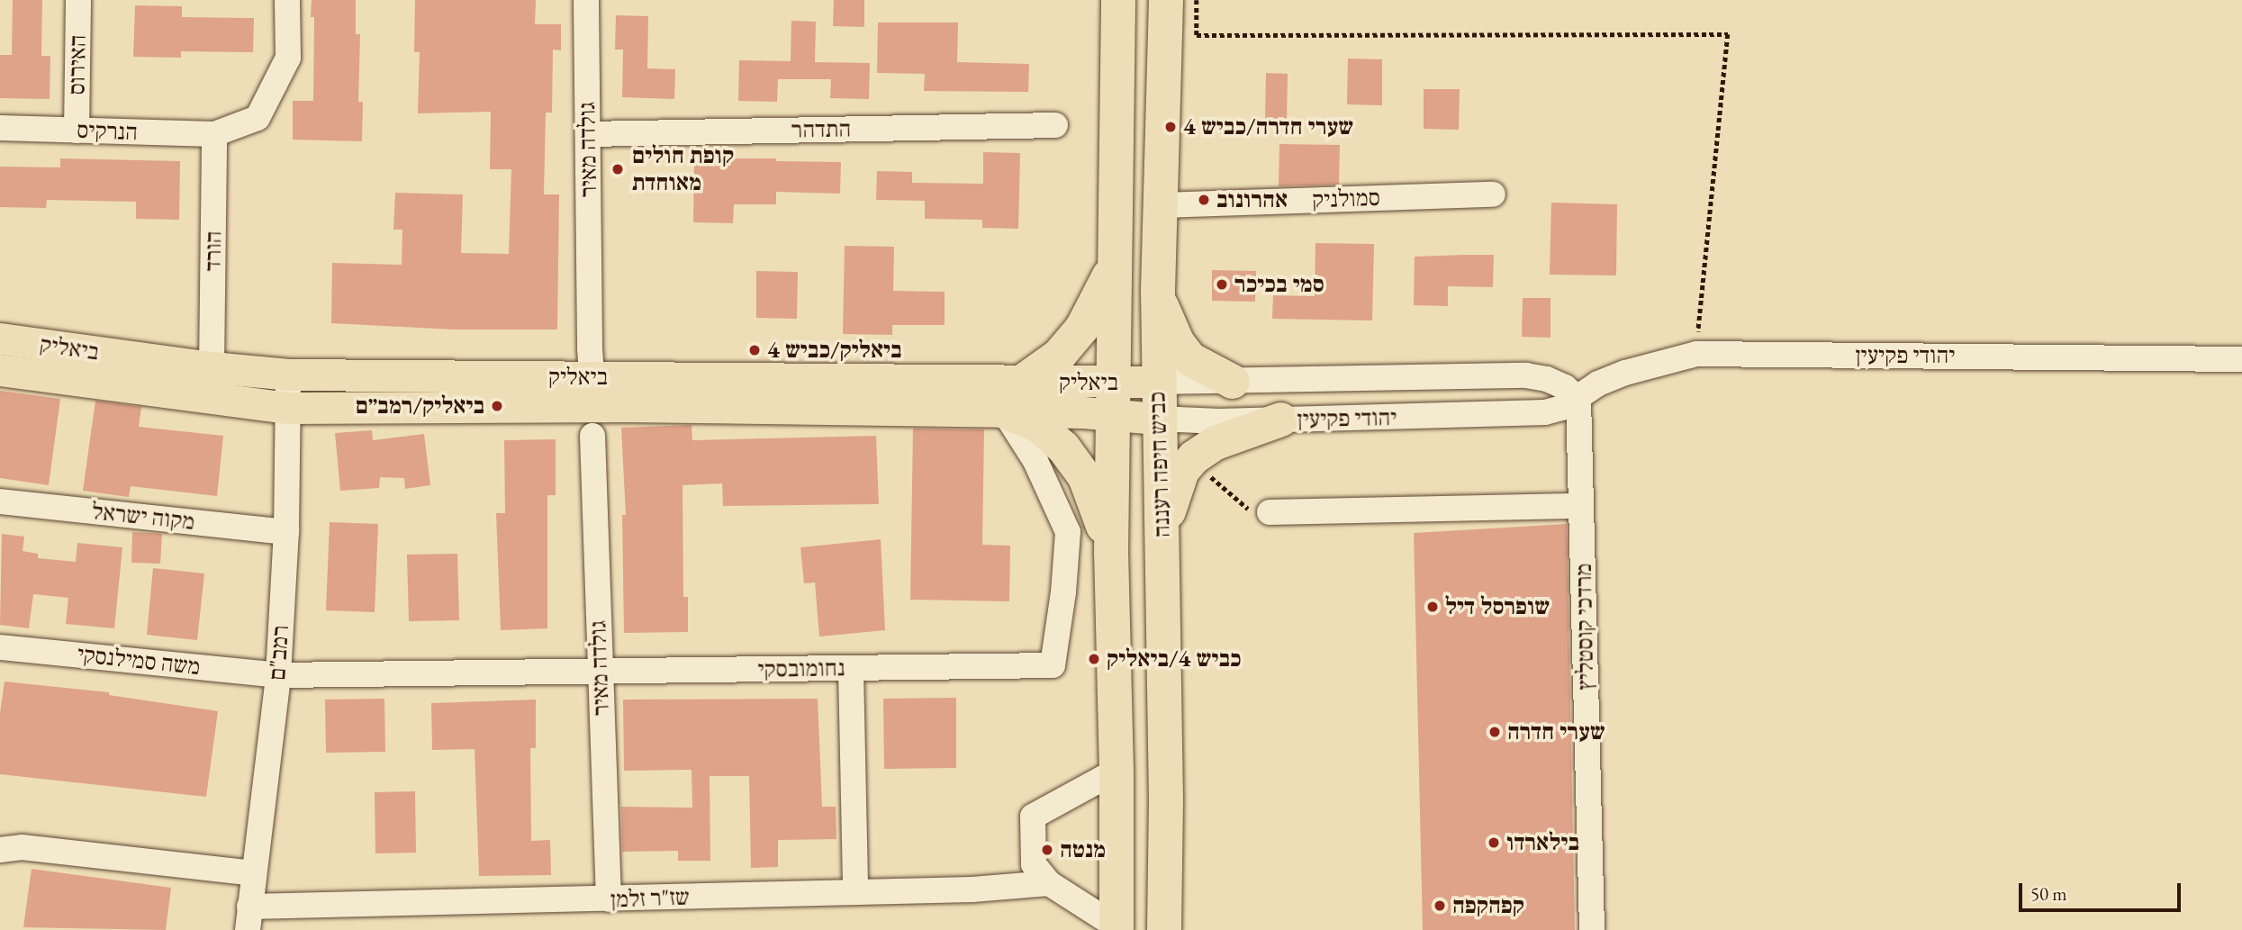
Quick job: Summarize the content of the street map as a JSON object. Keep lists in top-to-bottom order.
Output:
{
  "streets": {
    "highway": ["כביש חיפה רעננה"],
    "main road": ["ביאליק", "יהודי פקיעין"],
    "street": [
      "האירוס",
      "התדהר",
      "הנרקיס",
      "גולדה מאיר",
      "סמולניק",
      "הורד",
      "מקוה ישראל",
      "מרדכי קוסטליץ",
      "רמב\"ם",
      "משה סמילנסקי",
      "נחומובסקי",
      "שז\"ר זלמן"
    ]
  },
  "crossings": [
    ["האירוס", "הנרקיס"],
    ["התדהר", "גולדה מאיר"],
    ["הנרקיס", "הורד"],
    ["גולדה מאיר", "ביאליק"],
    ["גולדה מאיר", "נחומובסקי"],
    ["גולדה מאיר", "שז\"ר זלמן"],
    ["סמולניק", "כביש חיפה רעננה"],
    ["הורד", "ביאליק"],
    ["ביאליק", "יהודי פקיעין"],
    ["ביאליק", "כביש חיפה רעננה"],
    ["ביאליק", "רמב\"ם"],
    ["ביאליק", "נחומובסקי"],
    ["יהודי פקיעין", "כביש חיפה רעננה"],
    ["יהודי פקיעין", "מרדכי קוסטליץ"],
    ["מקוה ישראל", "רמב\"ם"],
    ["רמב\"ם", "משה סמילנסקי"],
    ["רמב\"ם", "נחומובסקי"],
    ["רמב\"ם", "שז\"ר זלמן"],
    ["משה סמילנסקי", "נחומובסקי"]
  ],
  "places": [
    "שערי חדרה/כביש 4",
    "קופת חולים מאוחדת",
    "אהרונוב",
    "סמי בכיכר",
    "ביאליק/כביש 4",
    "ביאליק/רמב״ם",
    "שופרסל דיל",
    "כביש 4/ביאליק",
    "שערי חדרה",
    "בילארדו",
    "מנטה",
    "קפהקפה"
  ],
  "scale_bar": "50 m"
}
